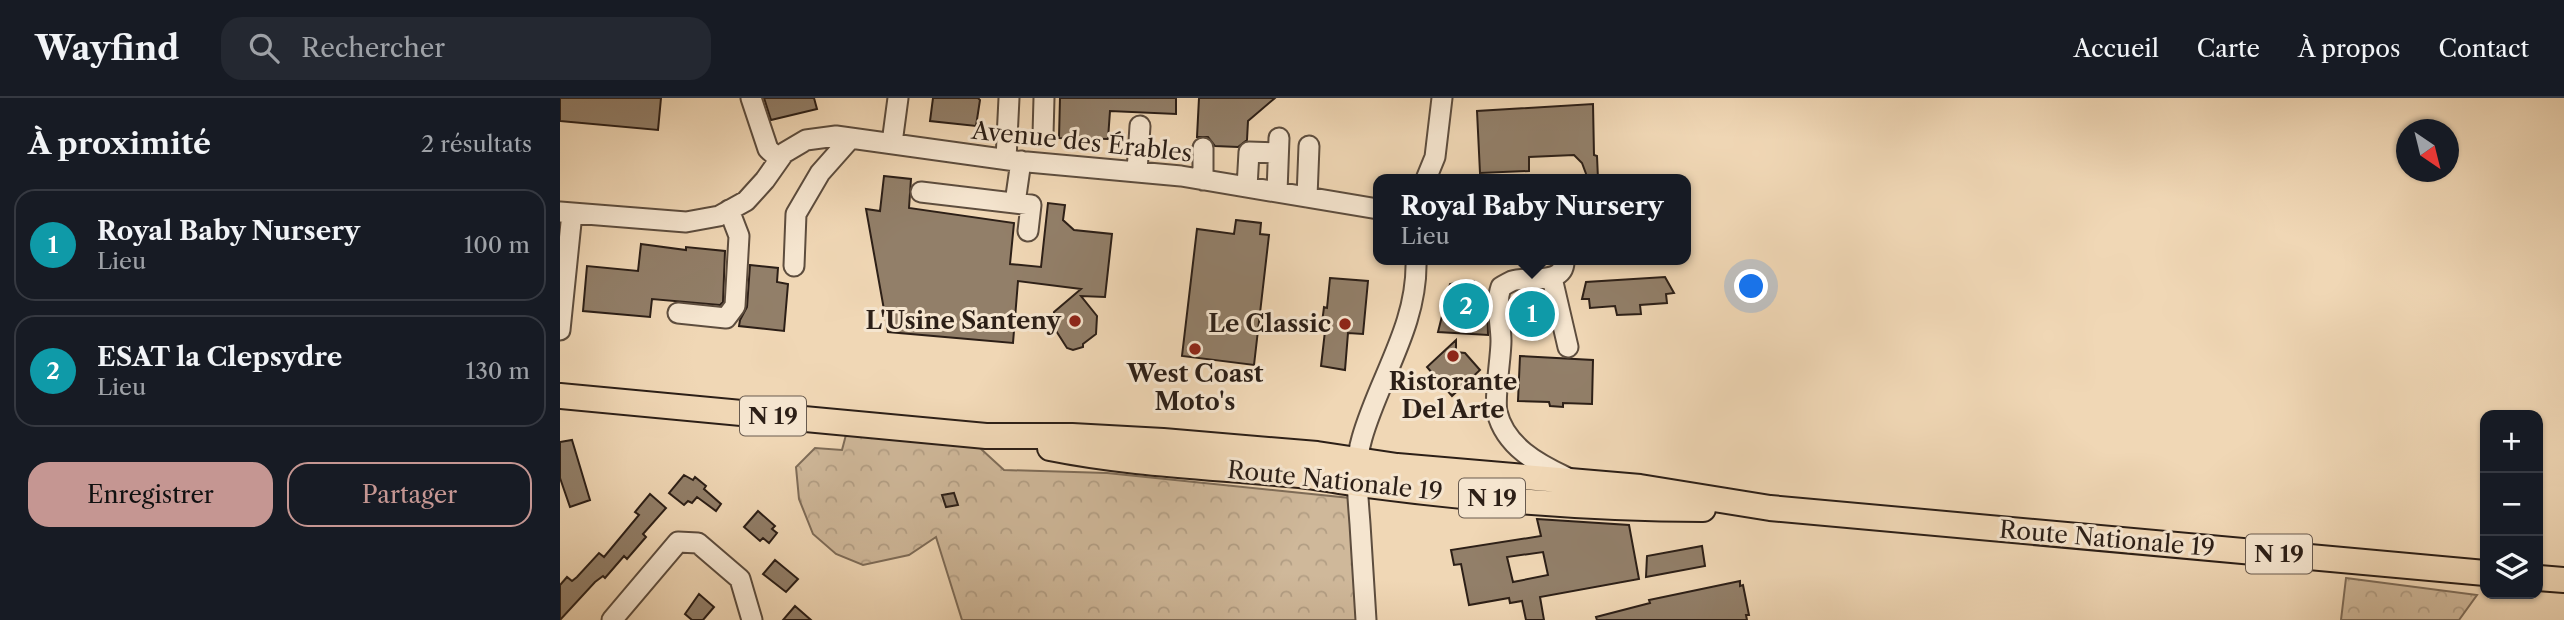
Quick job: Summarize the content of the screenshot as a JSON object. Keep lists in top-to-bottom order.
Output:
{
  "streets": {
    "main road": ["N 19", "Route Nationale 19"],
    "street": ["Avenue des Érables"]
  },
  "places": [
    "L'Usine Santeny",
    "Le Classic",
    "West Coast Moto's",
    "Ristorante Del Arte"
  ],
  "north": "bottom right",
  "page": {
    "header": "Wayfind",
    "search": "Rechercher",
    "nav": [
      "Accueil",
      "Carte",
      "À propos",
      "Contact"
    ],
    "heading": ["À proximité", "2 résultats"],
    "popup": ["Royal Baby Nursery", "Lieu"],
    "list": [
      {
        "mark": "1",
        "name": "Royal Baby Nursery",
        "note": "Lieu",
        "value": "100 m"
      },
      {
        "mark": "2",
        "name": "ESAT la Clepsydre",
        "note": "Lieu",
        "value": "130 m"
      }
    ],
    "pins": ["2", "1"],
    "map_buttons": ["+", "−"],
    "buttons": ["Enregistrer", "Partager"]
  }
}
